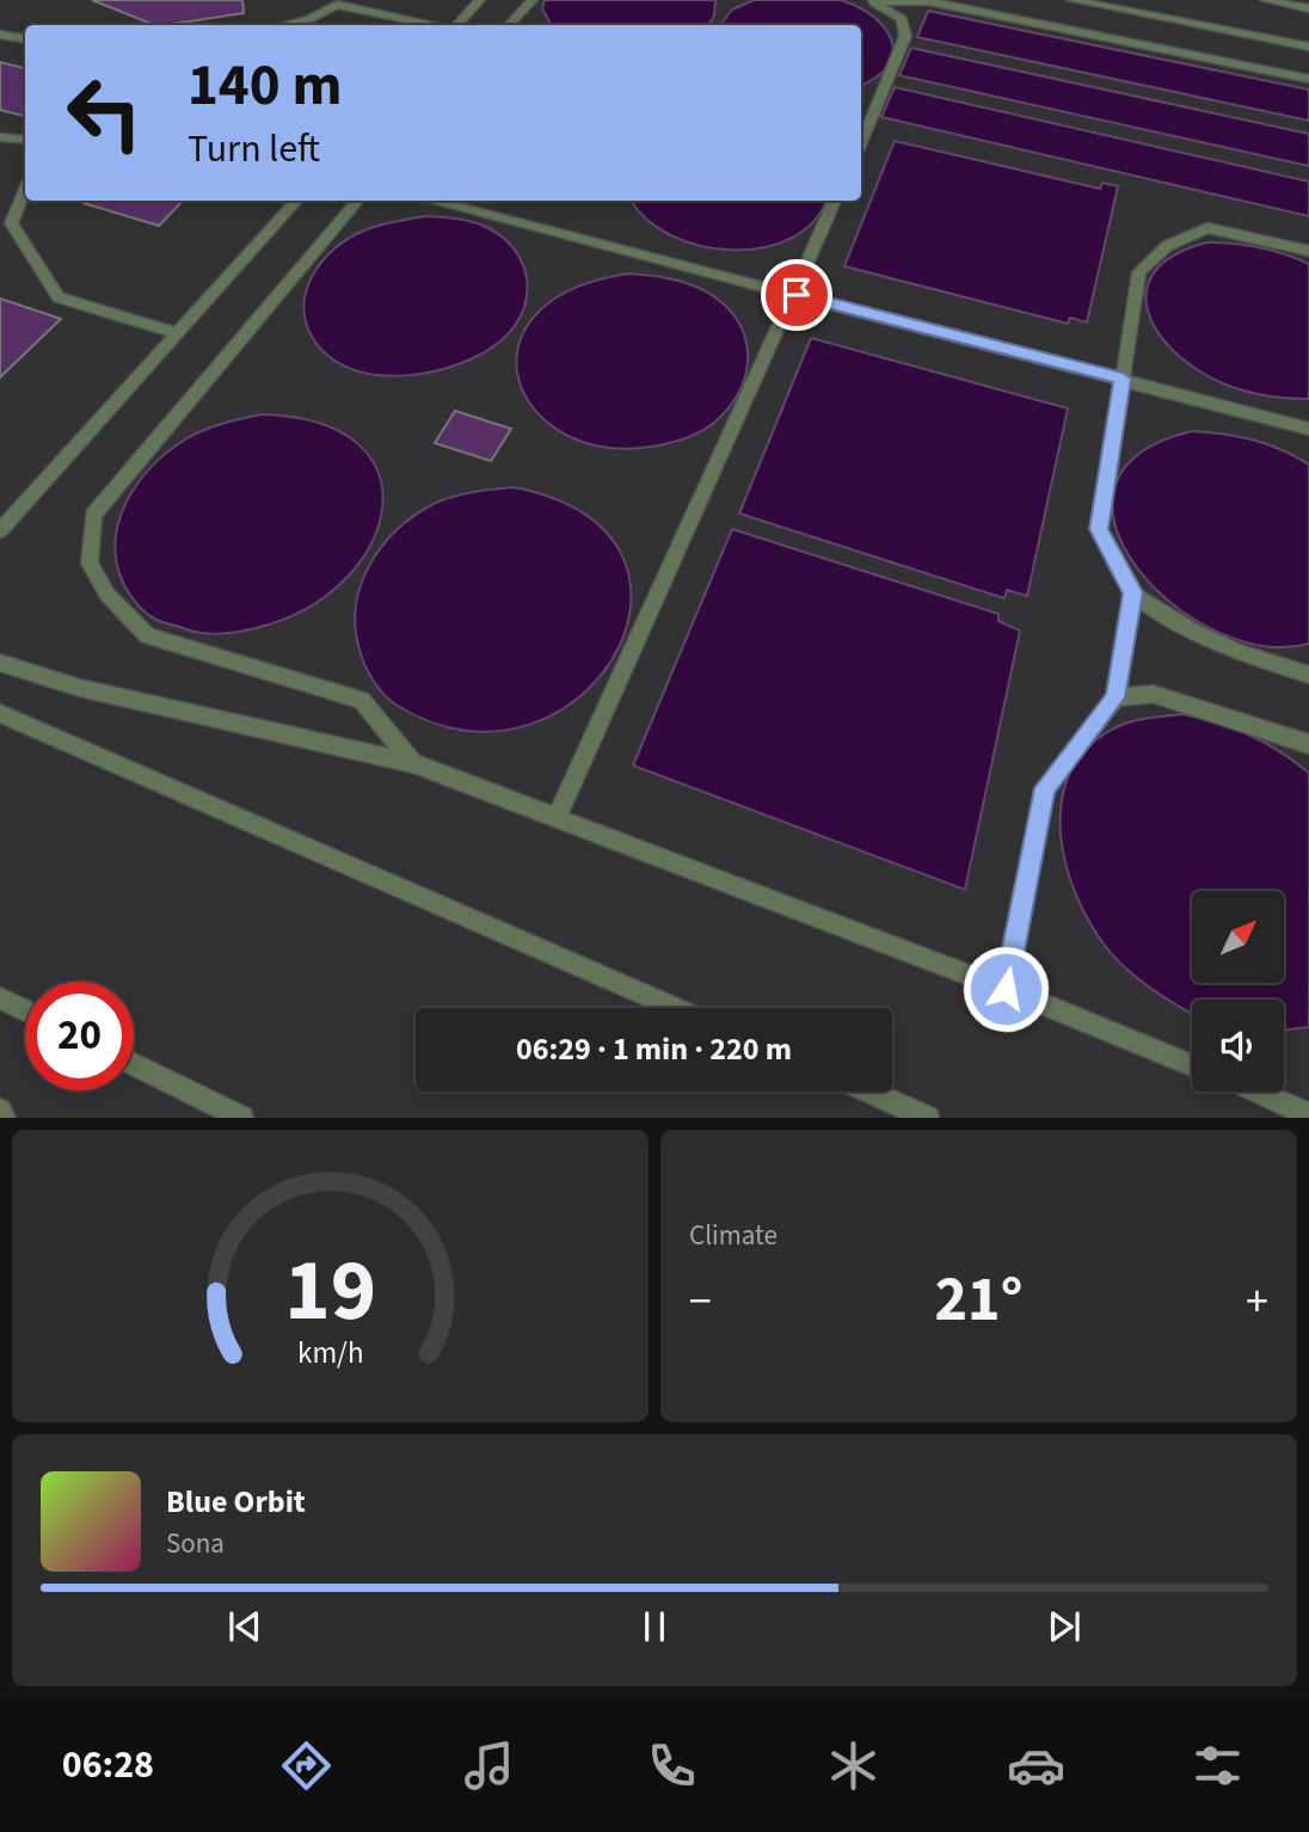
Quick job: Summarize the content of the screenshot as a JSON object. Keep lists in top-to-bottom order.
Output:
{
  "north": "top right",
  "page": {
    "turn": ["140 m", "Turn left"],
    "limit": "20",
    "trip": "06:29 · 1 min · 220 m",
    "tile": "Climate",
    "heat": ["−", "21°", "+"],
    "song": ["Blue Orbit", "Sona"],
    "tabs": "06:28",
    "gauge": ["19", "km/h"]
  }
}
